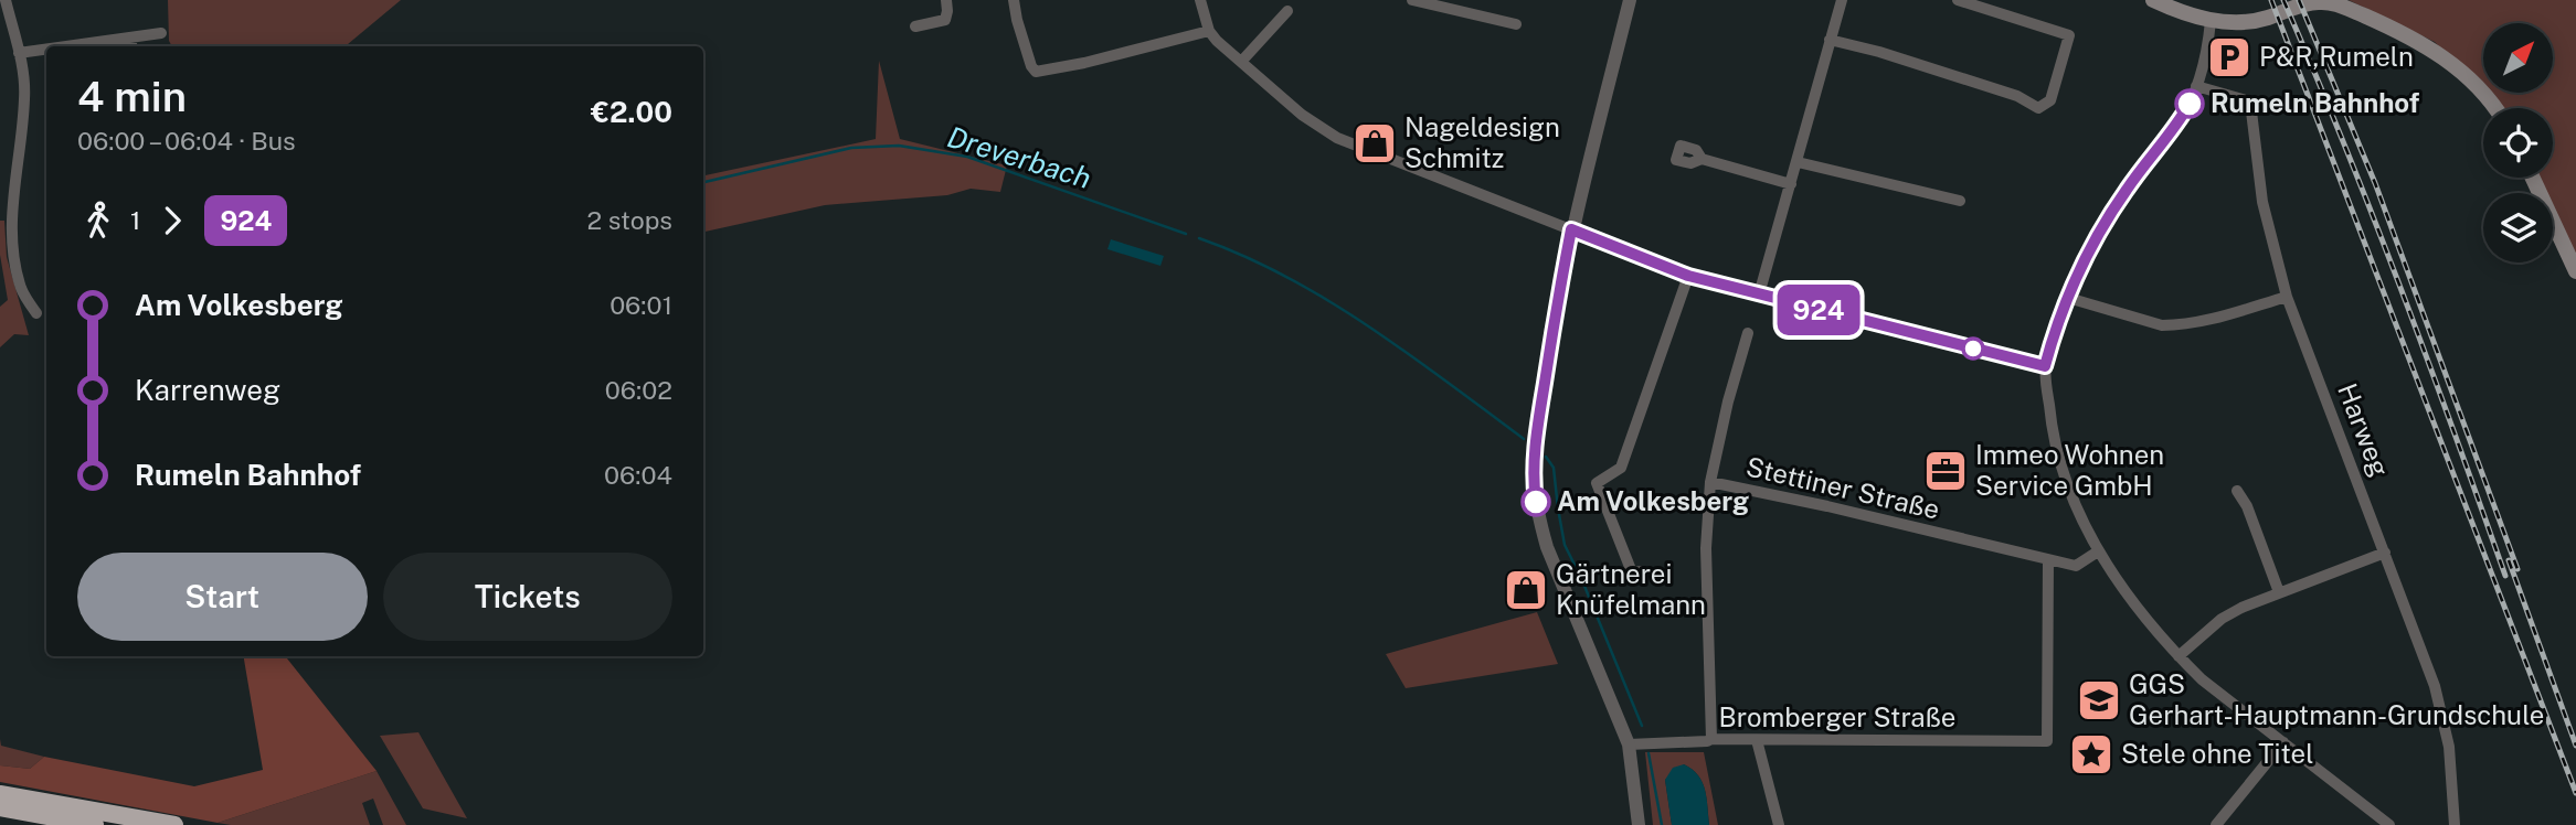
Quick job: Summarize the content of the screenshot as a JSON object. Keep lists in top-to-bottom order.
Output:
{
  "streets": {
    "street": ["Harweg", "Stettiner Straße", "Bromberger Straße"]
  },
  "crossings": [
    ["Stettiner Straße", "Bromberger Straße"]
  ],
  "water": ["Dreverbach"],
  "places": {
    "parking": ["P&R,Rumeln"],
    "other": ["Rumeln Bahnhof", "Am Volkesberg"],
    "shop": ["Nageldesign Schmitz", "Gärtnerei Knüfelmann"],
    "office": ["Immeo Wohnen Service GmbH"],
    "school or university": ["GGS Gerhart-Hauptmann-Grundschule"],
    "place": ["Stele ohne Titel"]
  },
  "lines": ["bus line 924"],
  "north": "top right",
  "page": {
    "on_map": "924",
    "heading": ["4 min", "06:00 – 06:04 · Bus", "€2.00"],
    "legs": ["1", "924", "2 stops"],
    "list": [
      {
        "name": "Am Volkesberg",
        "value": "06:01"
      },
      {
        "name": "Karrenweg",
        "value": "06:02"
      },
      {
        "name": "Rumeln Bahnhof",
        "value": "06:04"
      }
    ],
    "buttons": ["Start", "Tickets"]
  }
}
